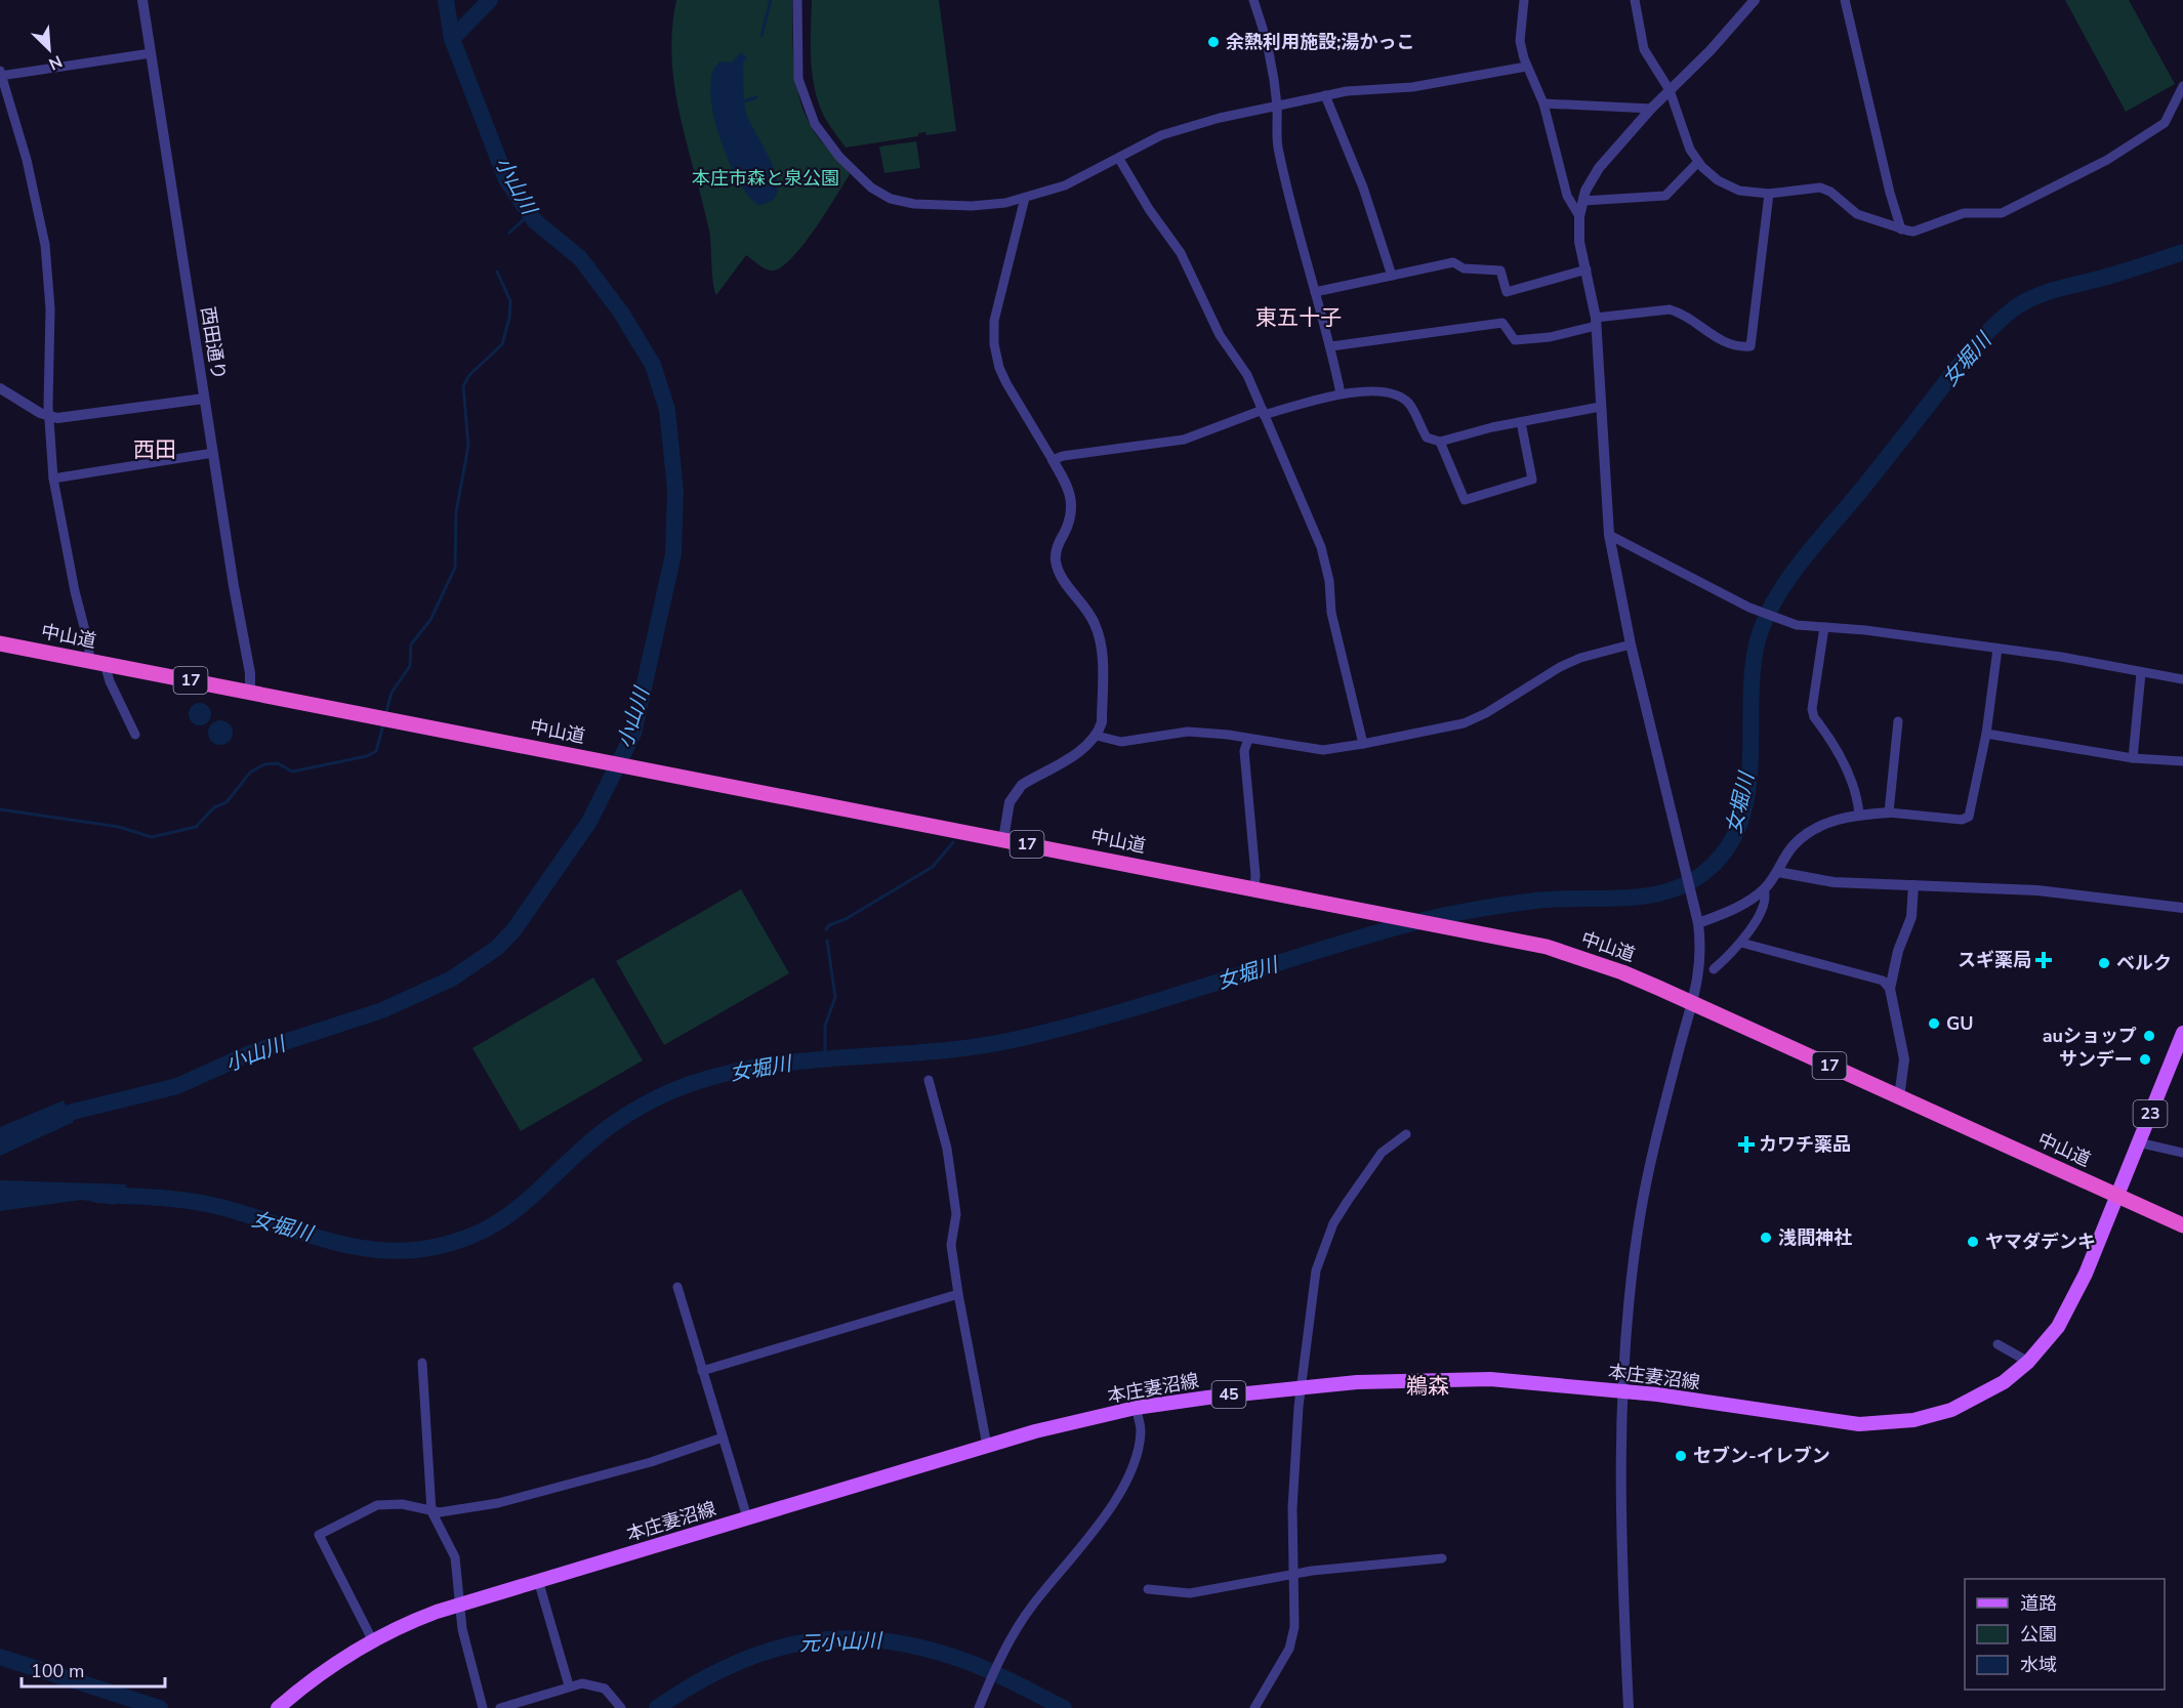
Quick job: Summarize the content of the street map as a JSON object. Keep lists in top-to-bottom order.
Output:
{
  "streets": {
    "highway": ["中山道", "17"],
    "main road": ["23", "本庄妻沼線", "45"],
    "street": ["西田通り"]
  },
  "crossings": [
    ["西田通り", "中山道"],
    ["中山道", "23"],
    ["中山道", "本庄妻沼線"],
    ["23", "本庄妻沼線"]
  ],
  "districts": ["東五十子", "西田", "鵜森"],
  "water": ["小山川", "女堀川", "元小山川"],
  "parks": ["本庄市森と泉公園"],
  "places": {
    "other": [
      "余熱利用施設;湯かっこ",
      "ベルク",
      "GU",
      "auショップ",
      "サンデー",
      "浅間神社",
      "ヤマダデンキ",
      "セブン-イレブン"
    ],
    "health": ["スギ薬局", "カワチ薬品"]
  },
  "legend": ["道路", "公園", "水域"],
  "scale_bar": "100 m",
  "north": "bottom right"
}
